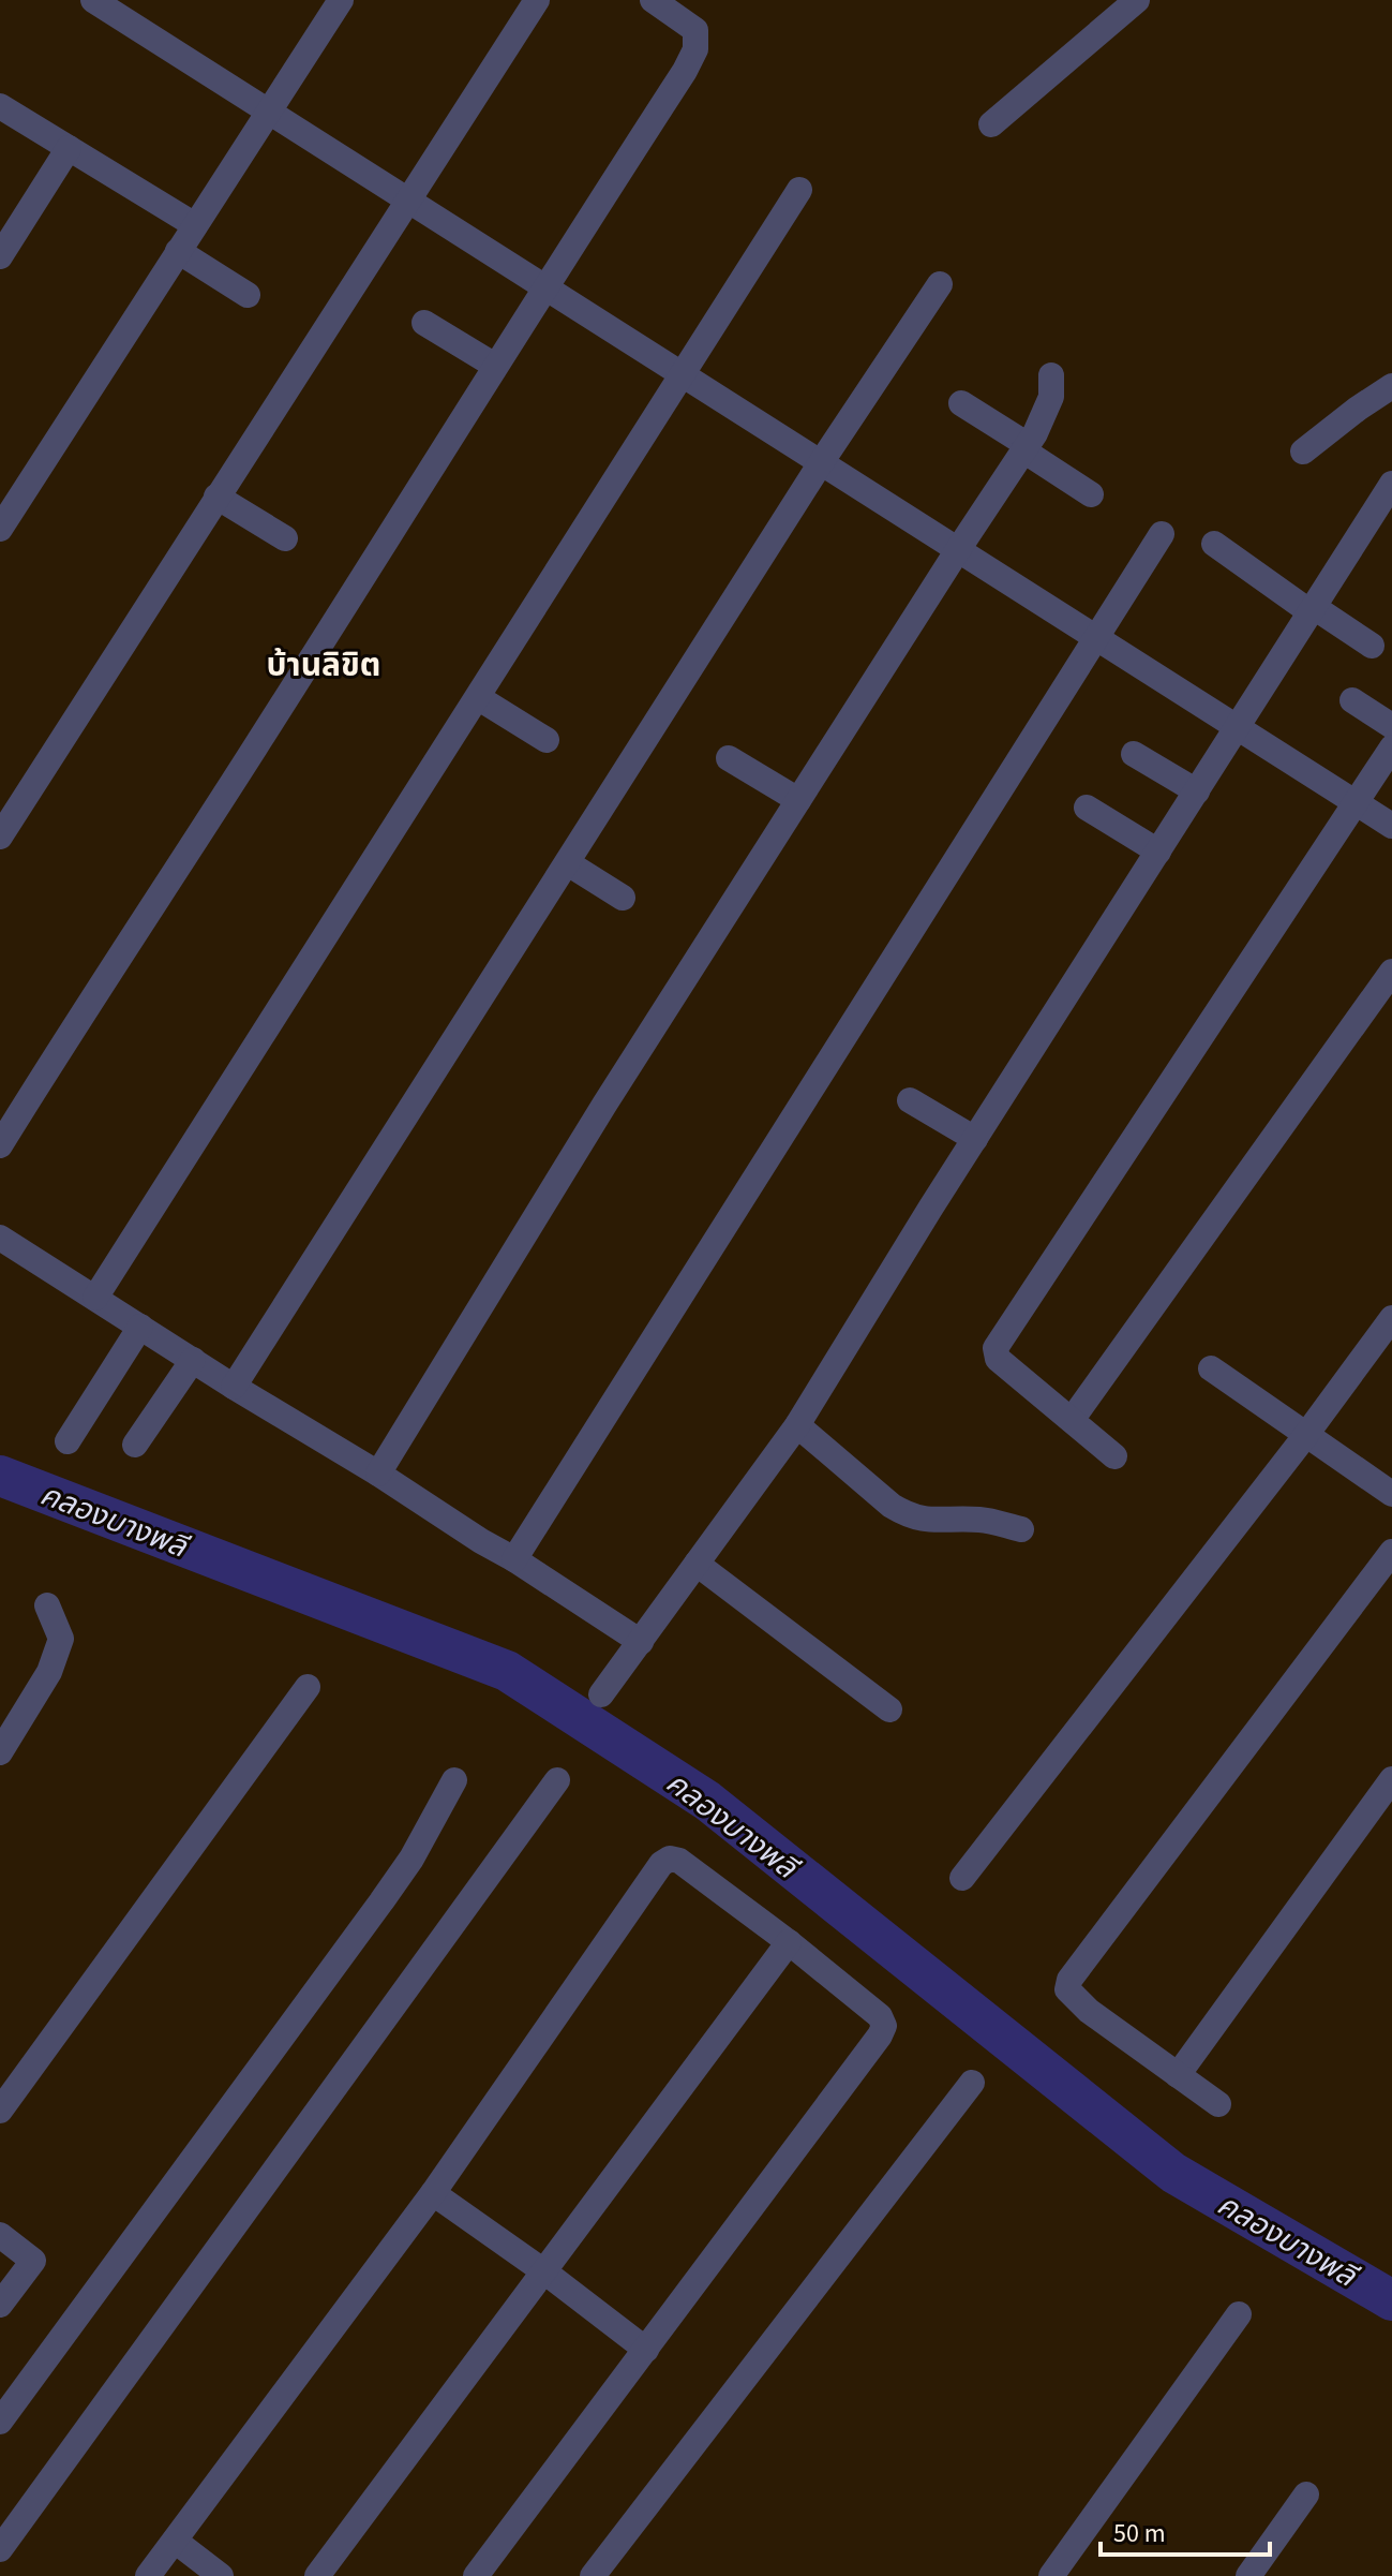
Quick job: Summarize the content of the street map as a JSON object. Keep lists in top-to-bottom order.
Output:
{
  "districts": ["บ้านลิขิต"],
  "water": ["คลองบางพลี"],
  "scale_bar": "50 m"
}
